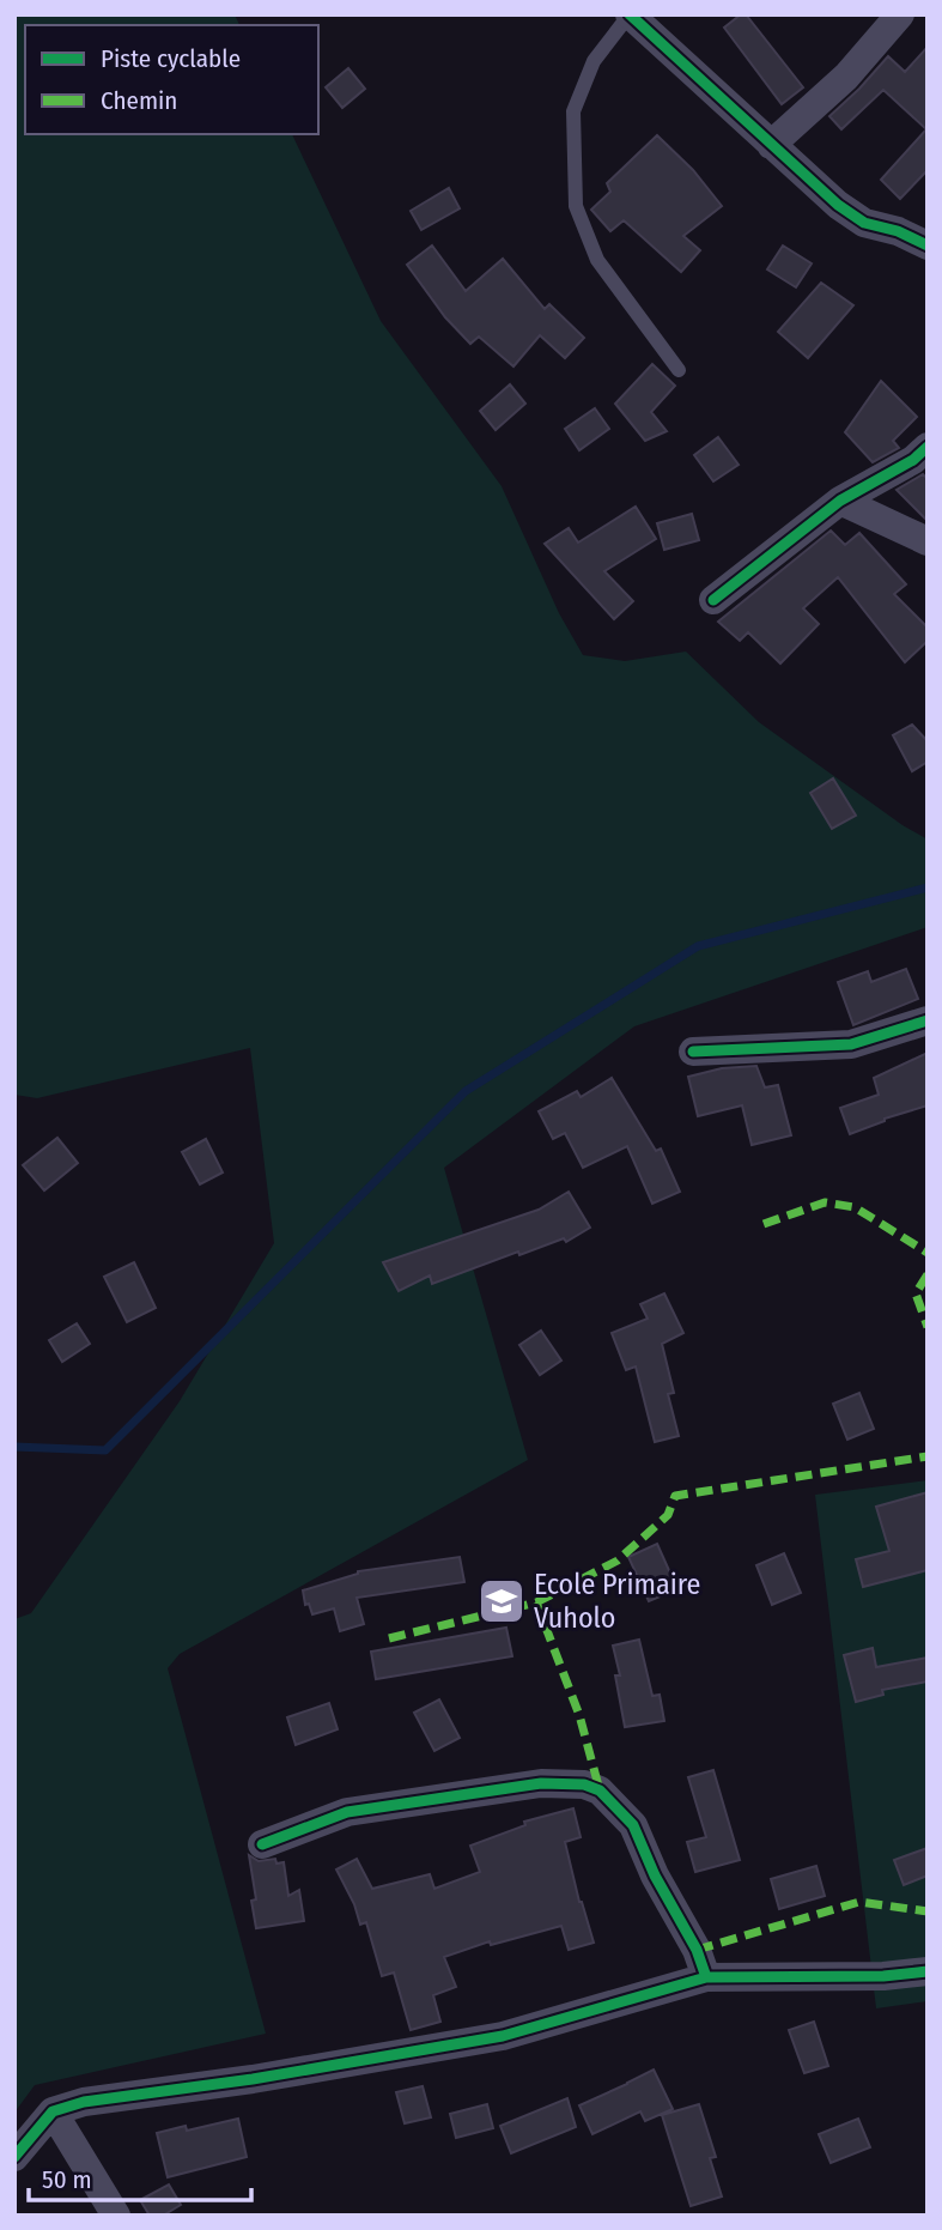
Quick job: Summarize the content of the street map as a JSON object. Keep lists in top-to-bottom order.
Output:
{
  "places": {
    "school or university": ["Ecole Primaire Vuholo"]
  },
  "legend": ["Piste cyclable", "Chemin"],
  "scale_bar": "50 m"
}
